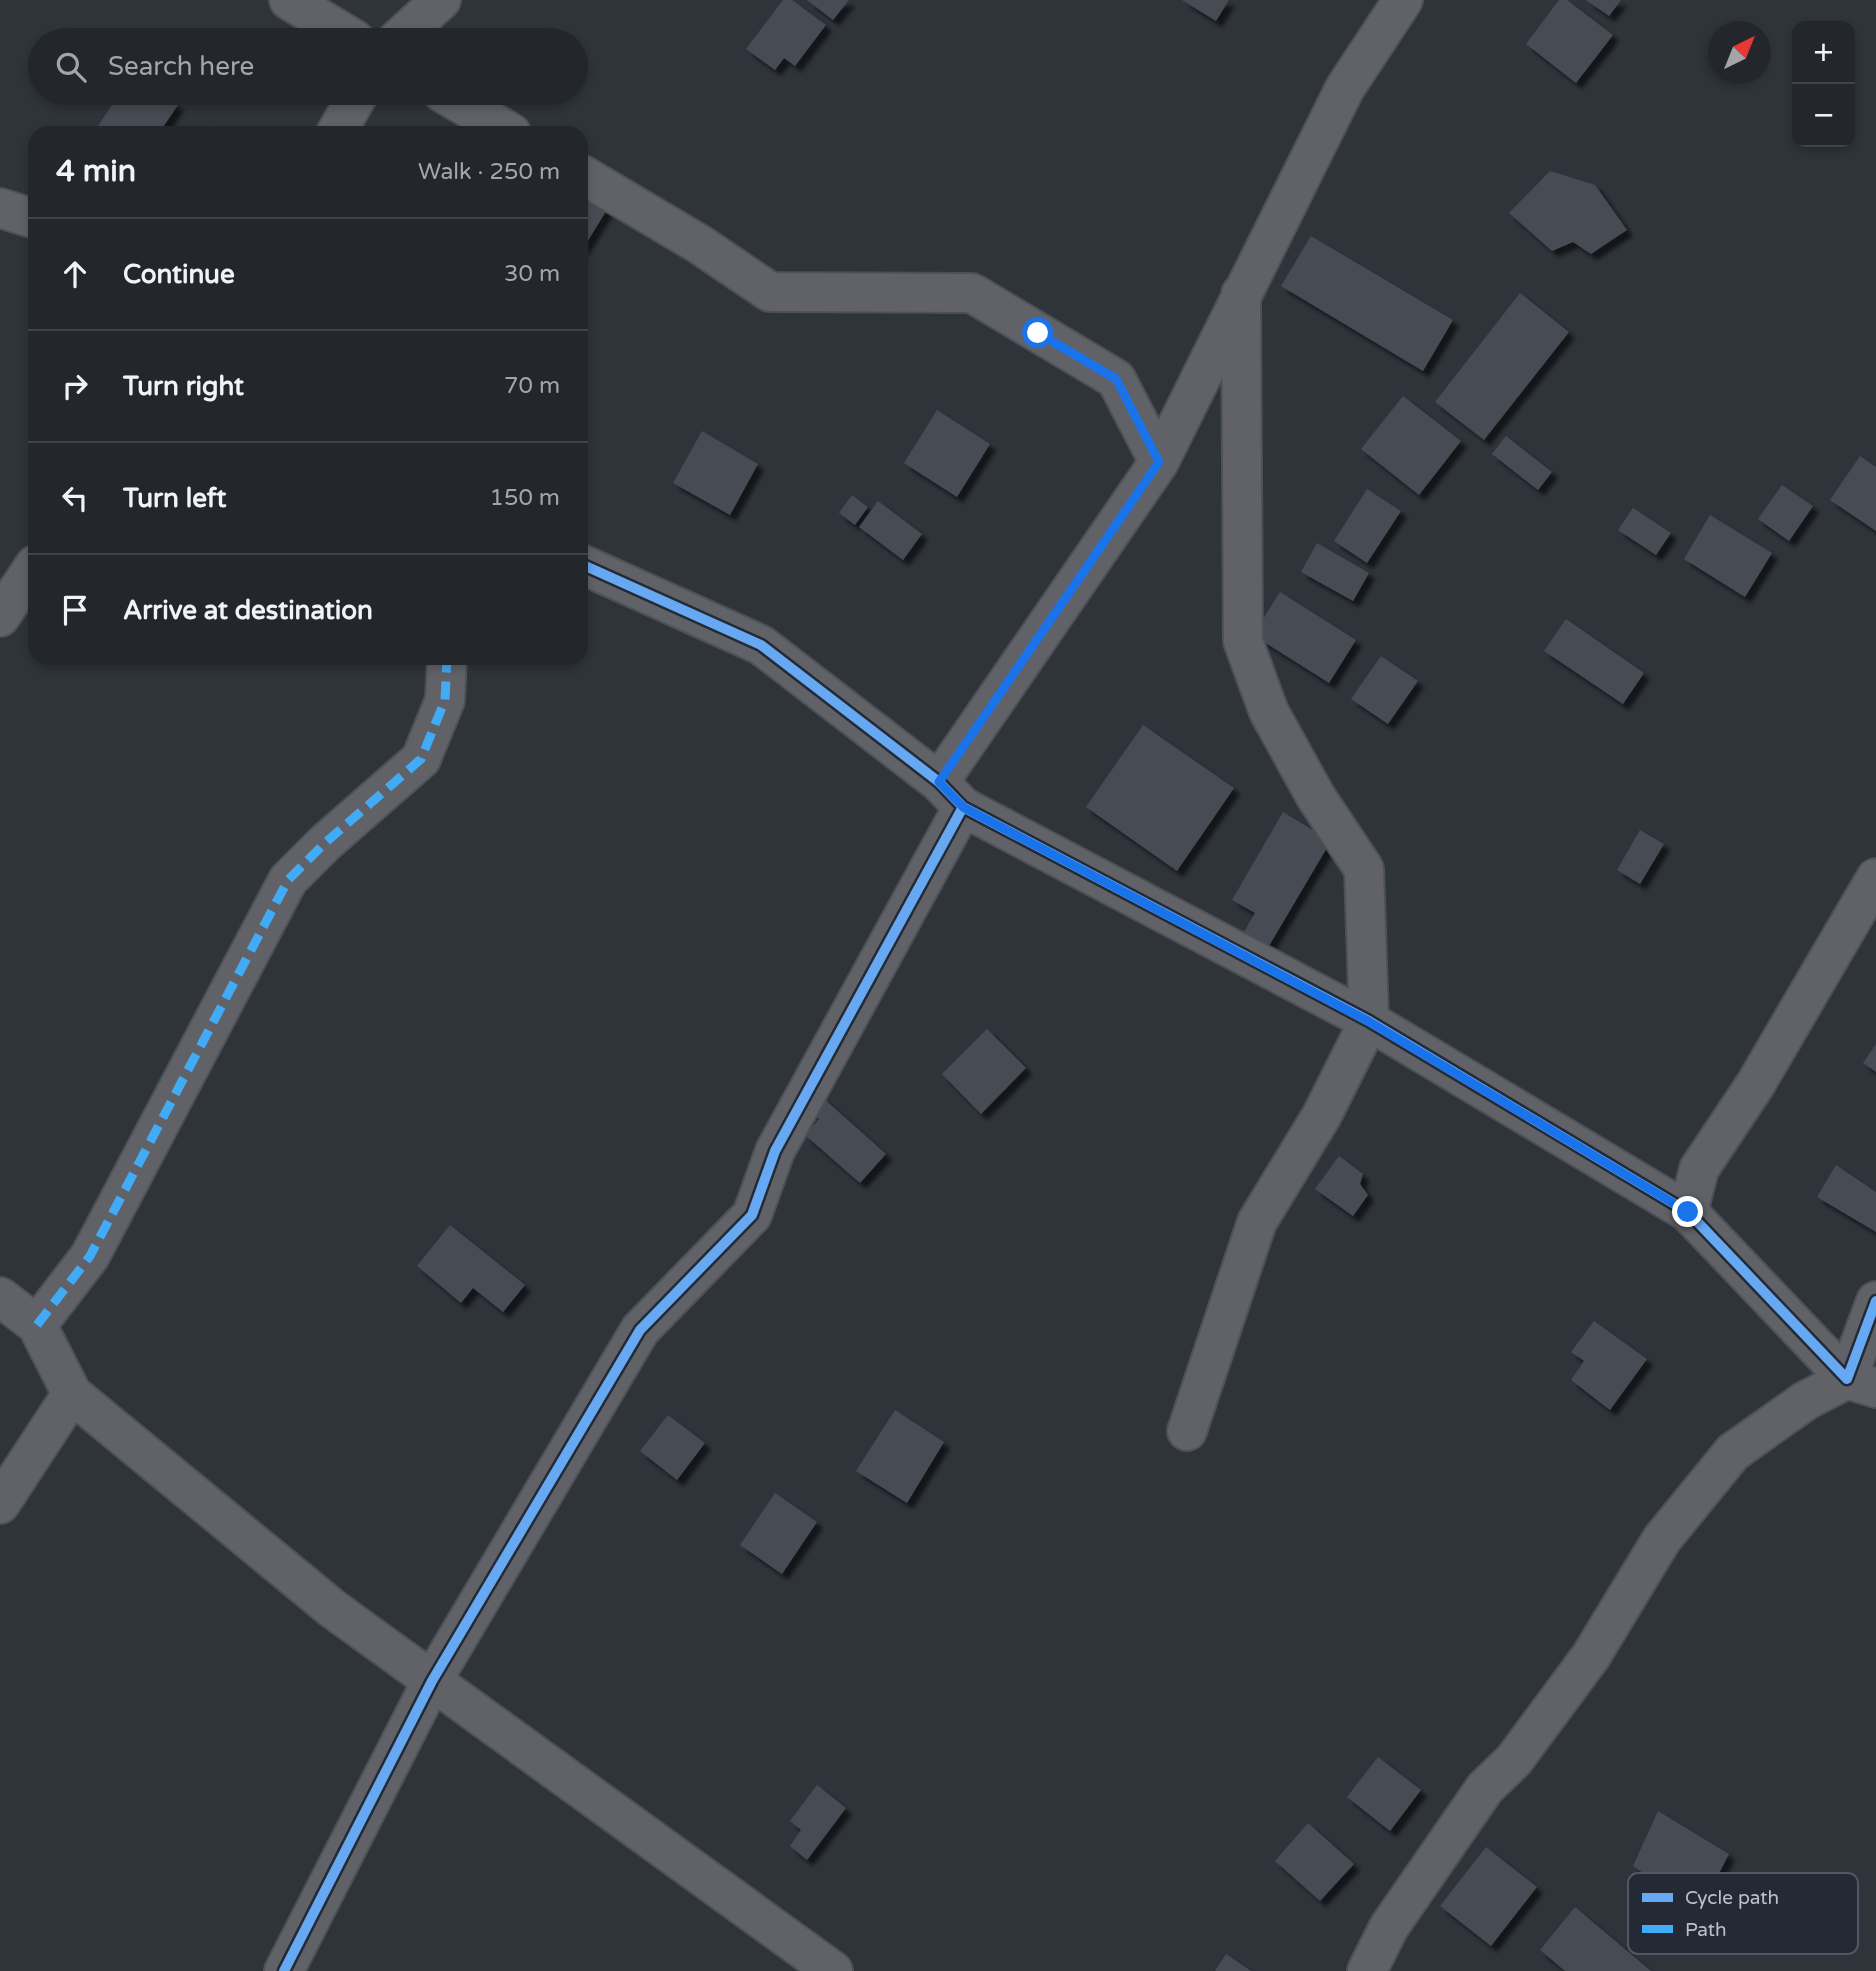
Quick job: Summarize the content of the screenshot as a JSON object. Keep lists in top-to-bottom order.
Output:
{
  "legend": ["Cycle path", "Path"],
  "north": "top right",
  "page": {
    "map_buttons": ["+", "−"],
    "search": "Search here",
    "heading": ["4 min", "Walk · 250 m"],
    "list": [
      ["Continue", "30 m"],
      ["Turn right", "70 m"],
      ["Turn left", "150 m"],
      "Arrive at destination"
    ]
  }
}
